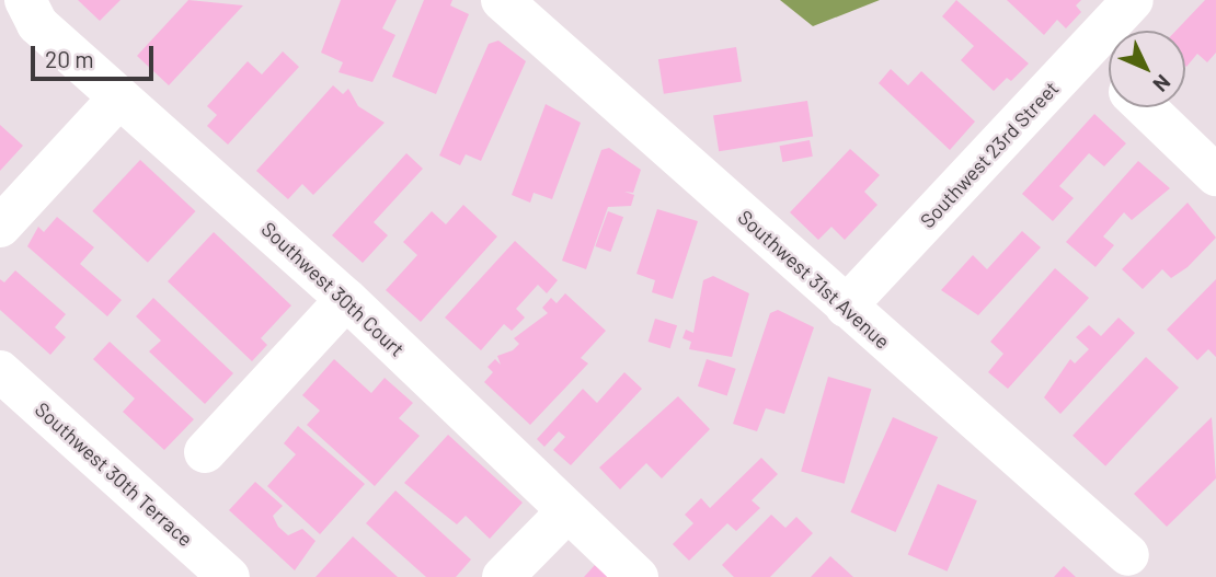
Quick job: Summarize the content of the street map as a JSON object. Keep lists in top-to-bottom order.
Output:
{
  "streets": {
    "street": [
      "Southwest 23rd Street",
      "Southwest 31st Avenue",
      "Southwest 30th Court",
      "Southwest 30th Terrace"
    ]
  },
  "crossings": [
    ["Southwest 23rd Street", "Southwest 31st Avenue"]
  ],
  "scale_bar": "20 m",
  "north": "bottom right"
}
